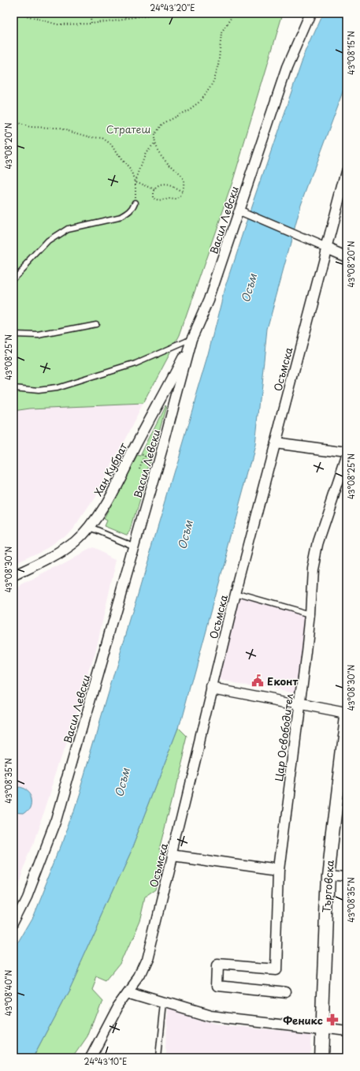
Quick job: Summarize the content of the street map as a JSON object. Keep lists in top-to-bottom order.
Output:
{
  "streets": {
    "street": [
      "Васил Левски",
      "Осъмска",
      "Хан Кубрат",
      "Цар Освободител",
      "Търговска"
    ]
  },
  "crossings": [
    ["Васил Левски", "Хан Кубрат"]
  ],
  "water": ["Осъм"],
  "parks": ["Стратеш"],
  "places": {
    "public building": ["Еконт"],
    "pharmacy": ["Феникс"]
  },
  "coordinates": [
    "24°43'20\"E",
    "43°08'15\"N",
    "43°08'20\"N",
    "43°08'25\"N",
    "43°08'30\"N",
    "43°08'35\"N",
    "43°08'40\"N",
    "24°43'10\"E"
  ]
}
